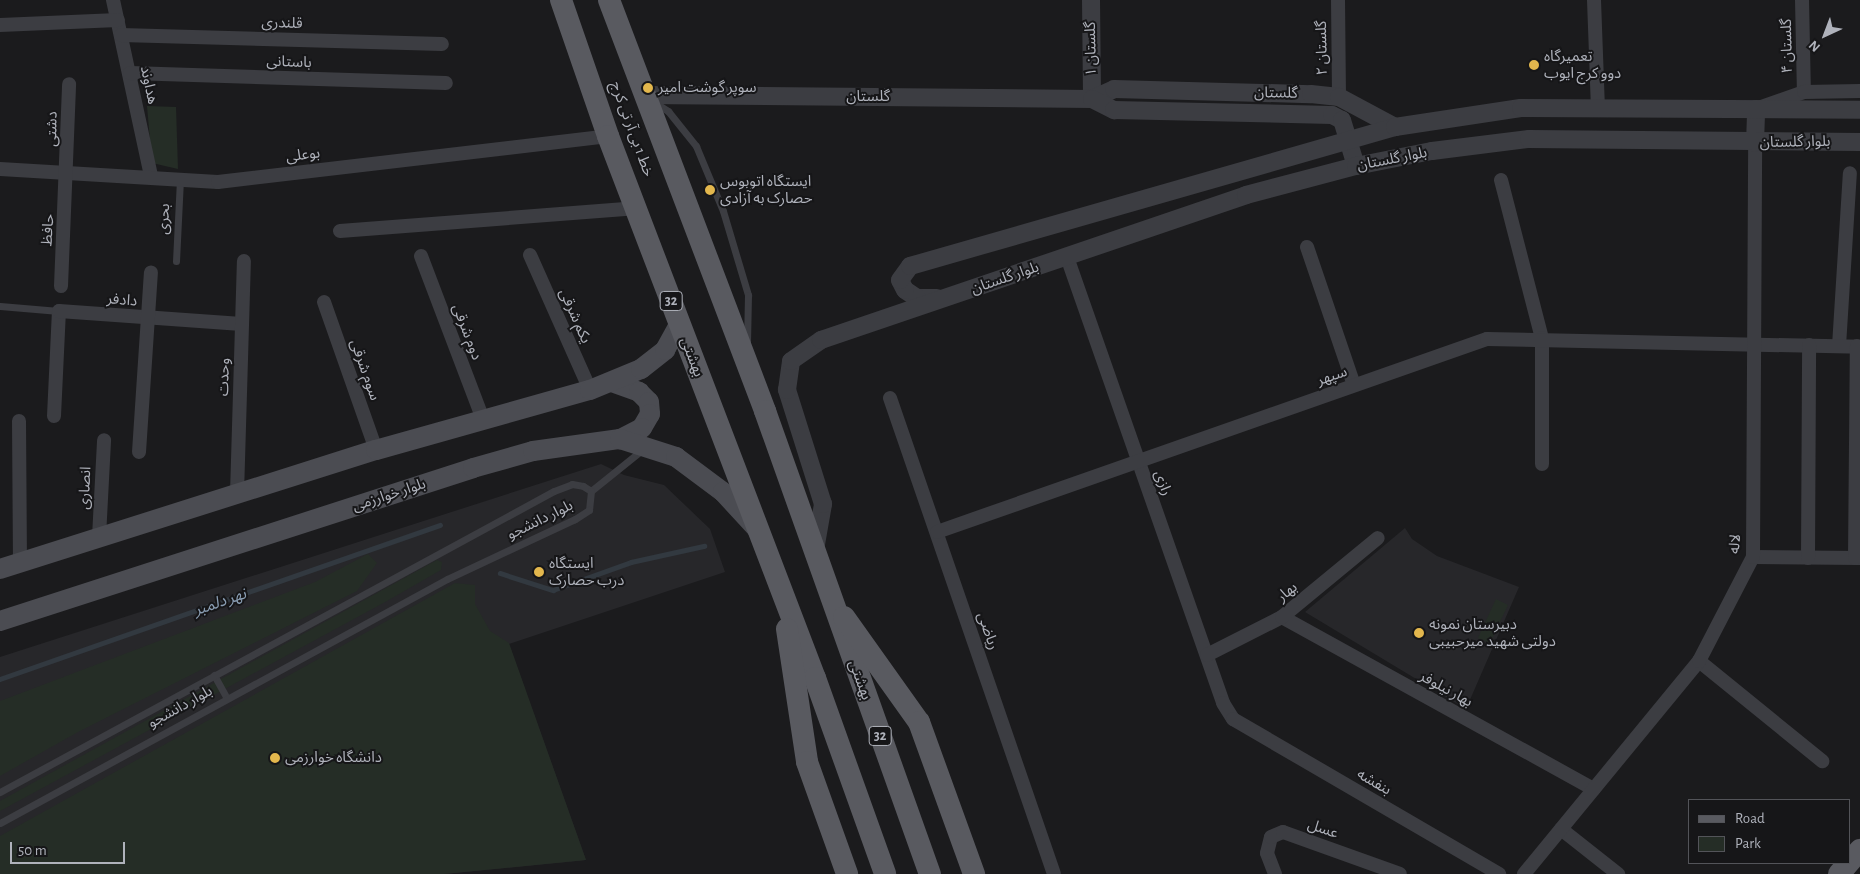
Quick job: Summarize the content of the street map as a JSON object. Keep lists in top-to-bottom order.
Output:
{
  "streets": {
    "main road": [
      "32",
      "بهشتی",
      "بلوار خوارزمی",
      "بهشتى"
    ],
    "street": [
      "قلندری",
      "گلستان ۴",
      "گلستان ۲",
      "گلستان ۱",
      "باستانی",
      "هداوند",
      "گلستان",
      "دشتی",
      "بلوار گلستان",
      "بوعلی",
      "حافظ",
      "دادفر",
      "یکم شرقی",
      "دوم شرقی",
      "سوم شرقی",
      "سپهر",
      "وحدت",
      "رازی",
      "انصاری",
      "لاله",
      "بهار",
      "ریاضی",
      "بهار نیلوفر",
      "بنفشه",
      "عسل"
    ],
    "lane": ["خط 1 بی آر تی کرج", "بحری", "بلوار دانشجو"]
  },
  "crossings": [
    ["قلندری", "هداوند"],
    ["گلستان ۴", "بلوار گلستان"],
    ["گلستان ۲", "گلستان"],
    ["گلستان ۱", "گلستان"],
    ["باستانی", "هداوند"],
    ["هداوند", "بوعلی"],
    ["گلستان", "خط 1 بی آر تی کرج"],
    ["گلستان", "بلوار گلستان"],
    ["گلستان", "32"],
    ["دشتی", "بوعلی"],
    ["دشتی", "حافظ"],
    ["خط 1 بی آر تی کرج", "32"],
    ["بلوار گلستان", "32"],
    ["بلوار گلستان", "رازی"],
    ["بلوار گلستان", "لاله"],
    ["بوعلی", "بحری"],
    ["بوعلی", "حافظ"],
    ["بوعلی", "بهشتی"],
    ["دادفر", "وحدت"],
    ["32", "بهشتی"],
    ["32", "بهشتى"],
    ["بهشتی", "بلوار خوارزمی"],
    ["سپهر", "رازی"],
    ["سپهر", "لاله"],
    ["سپهر", "ریاضی"],
    ["رازی", "بهار"],
    ["رازی", "بنفشه"],
    ["لاله", "بهار نیلوفر"],
    ["بهار", "بهار نیلوفر"]
  ],
  "water": ["نهر دلمبر"],
  "places": [
    "تعمیرگاه دوو کرج ایوب",
    "سوپر گوشت امیر",
    "ایستگاه اتوبوس حصارک به آزادی",
    "ایستگاه درب حصارک",
    "دبیرستان نمونه دولتی شهید میرحبیبی",
    "دانشگاه خوارزمی"
  ],
  "legend": ["Road", "Park"],
  "scale_bar": "50 m",
  "north": "bottom left"
}
